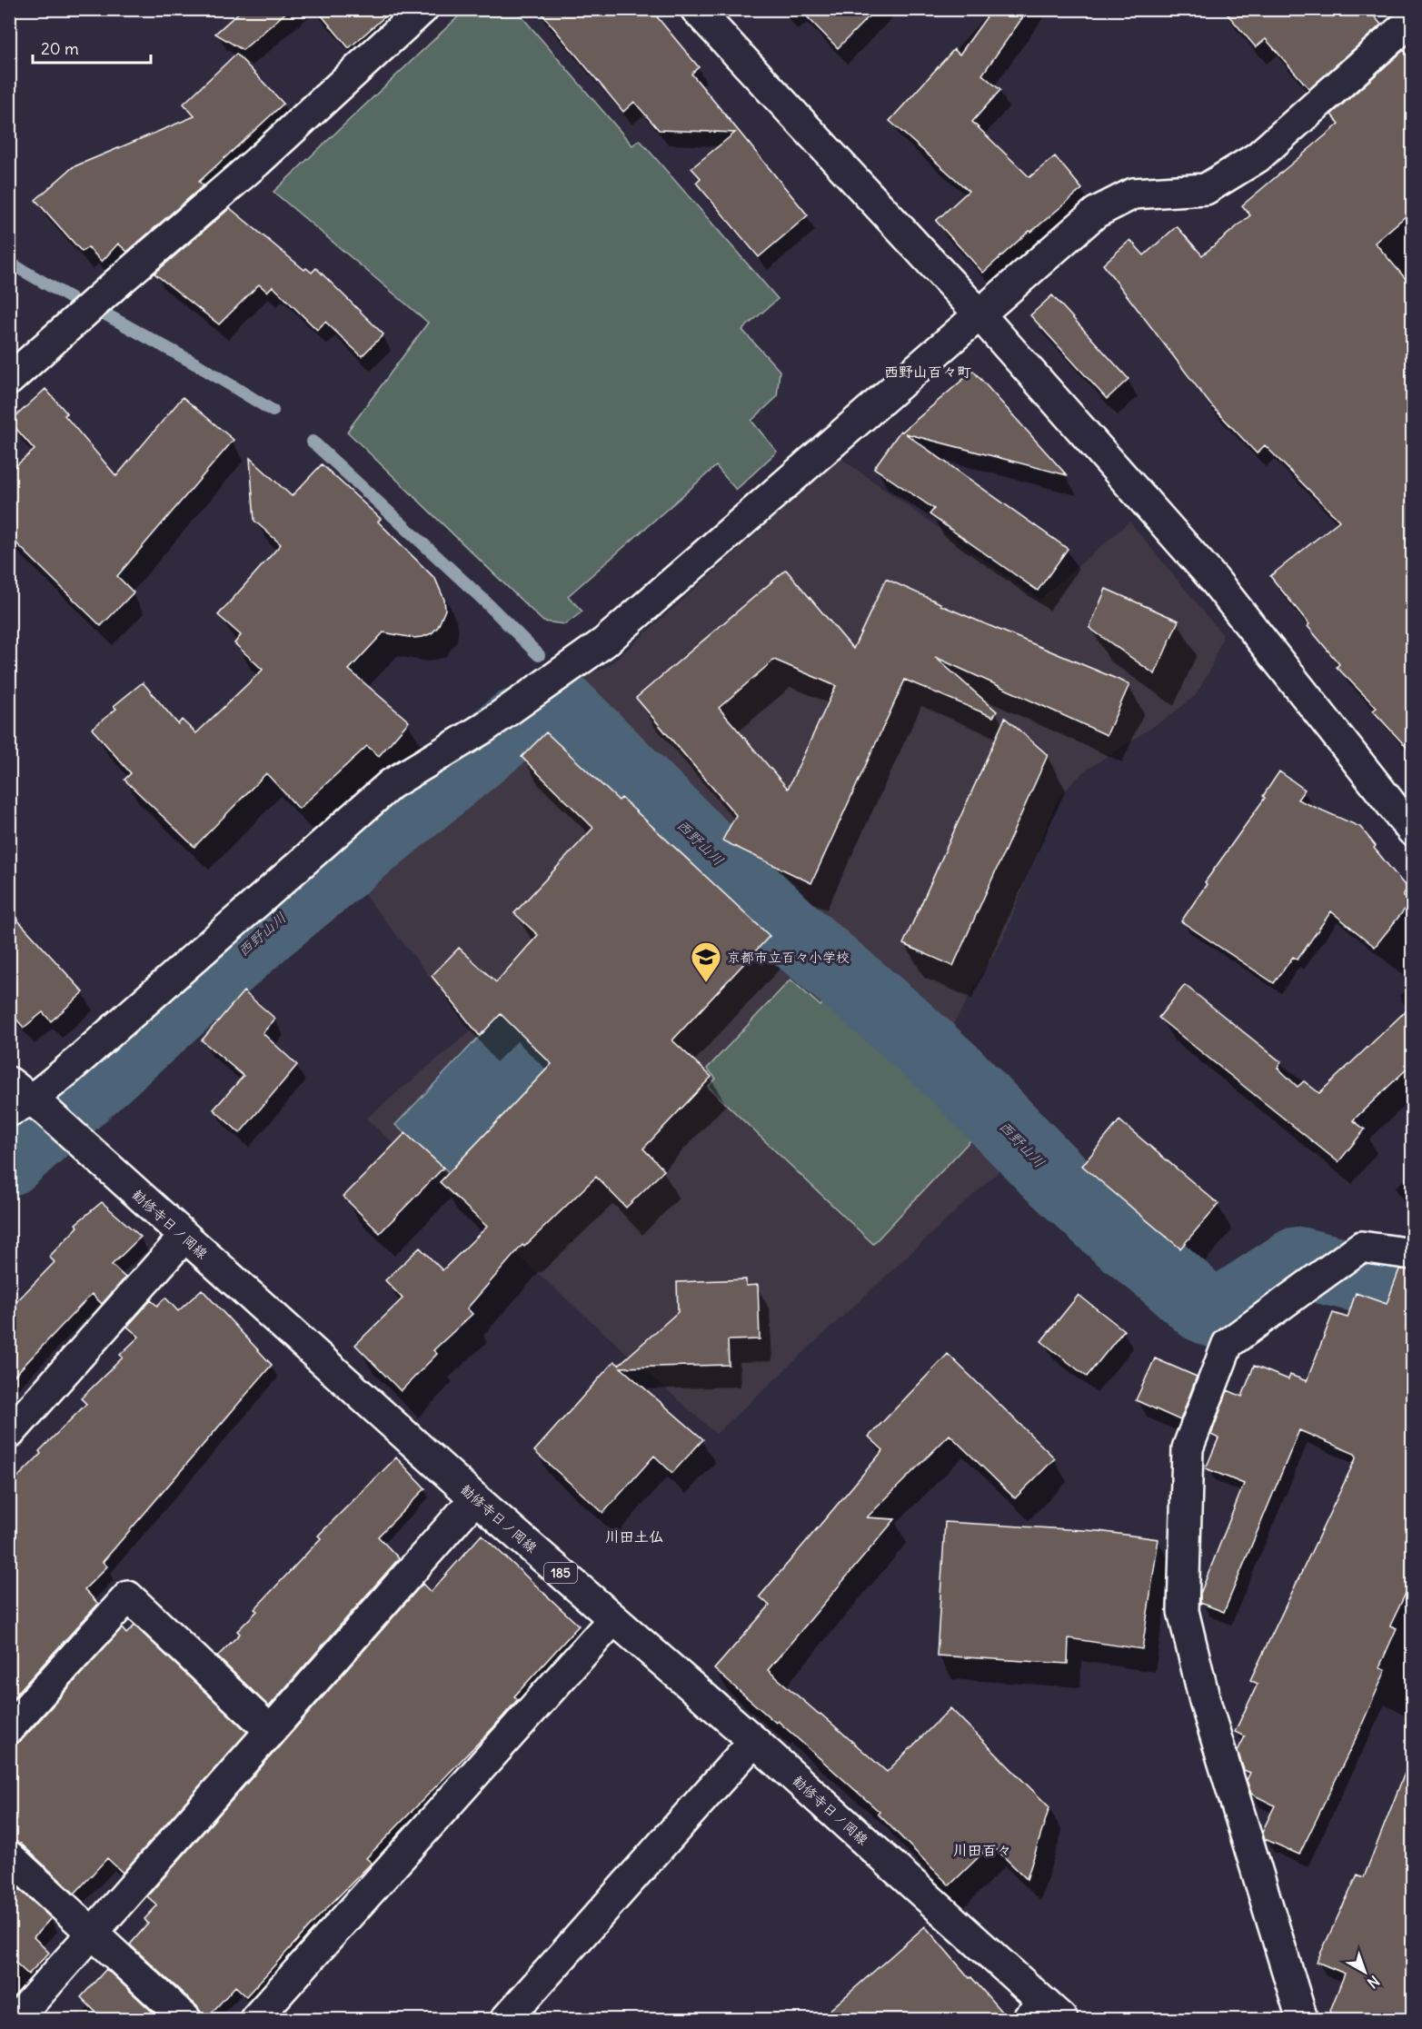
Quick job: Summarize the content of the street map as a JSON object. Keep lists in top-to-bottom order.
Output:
{
  "streets": {
    "street": ["勧修寺日ノ岡線", "185"]
  },
  "districts": ["西野山百々町", "川田土仏", "川田百々"],
  "water": ["西野山川"],
  "places": {
    "school or university": ["京都市立百々小学校"]
  },
  "scale_bar": "20 m",
  "north": "bottom right"
}
